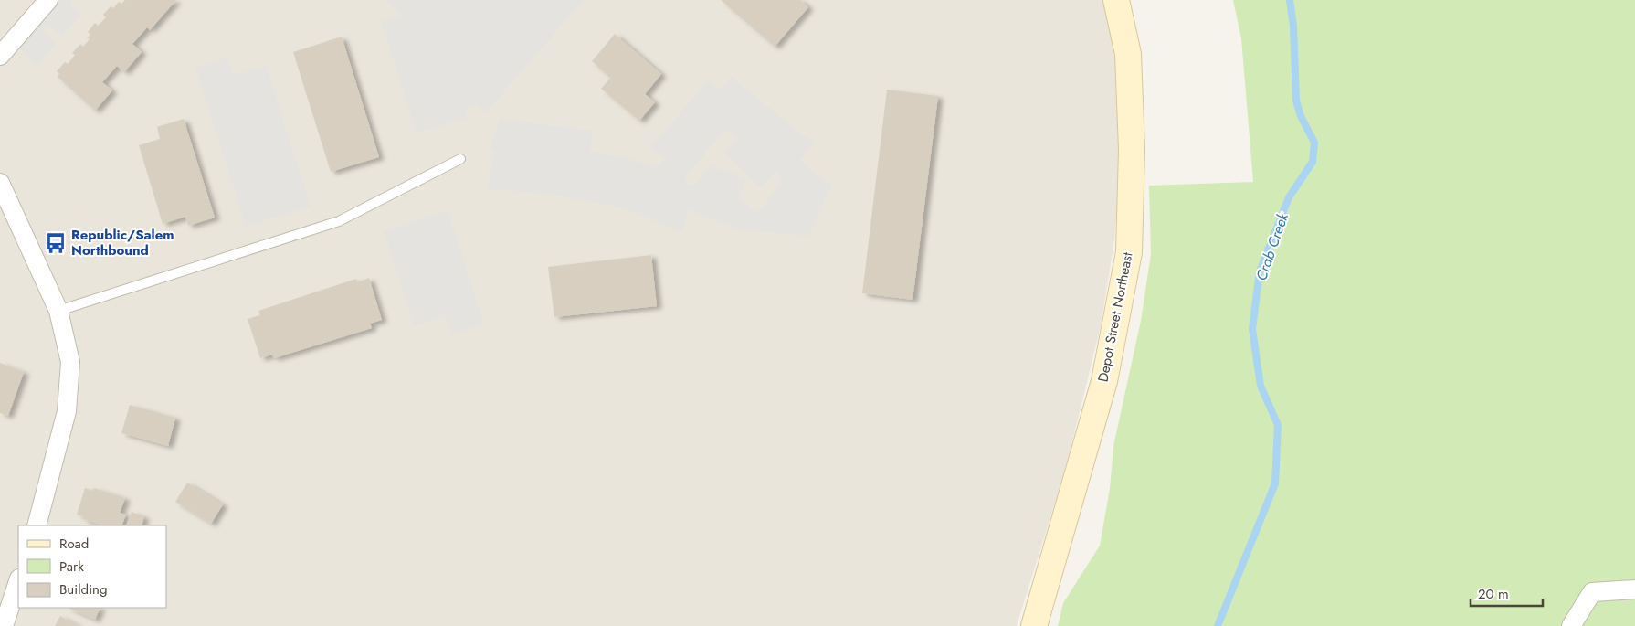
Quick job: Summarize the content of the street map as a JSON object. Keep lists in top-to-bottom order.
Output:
{
  "streets": {
    "main road": ["Depot Street Northeast"]
  },
  "water": ["Crab Creek"],
  "places": {
    "bus stop": ["Republic/Salem Northbound"]
  },
  "legend": ["Road", "Park", "Building"],
  "scale_bar": "20 m"
}
